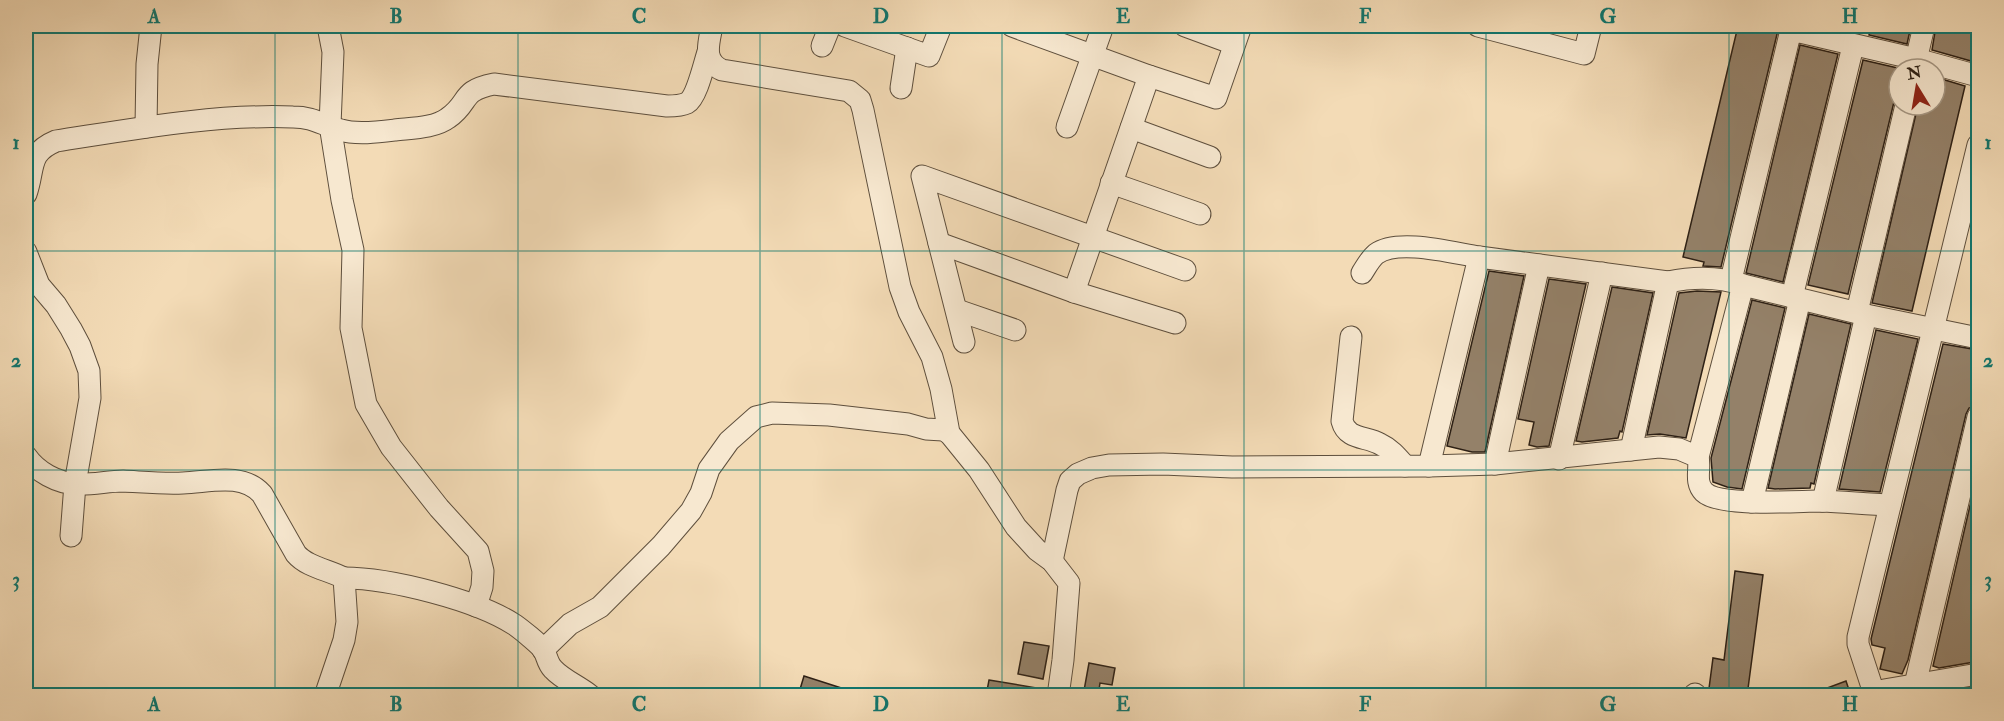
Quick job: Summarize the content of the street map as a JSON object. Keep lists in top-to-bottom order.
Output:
{
  "north": "top",
  "grid": {
    "columns": [
      "A",
      "B",
      "C",
      "D",
      "E",
      "F",
      "G",
      "H"
    ],
    "rows": ["1", "2", "3"]
  }
}
